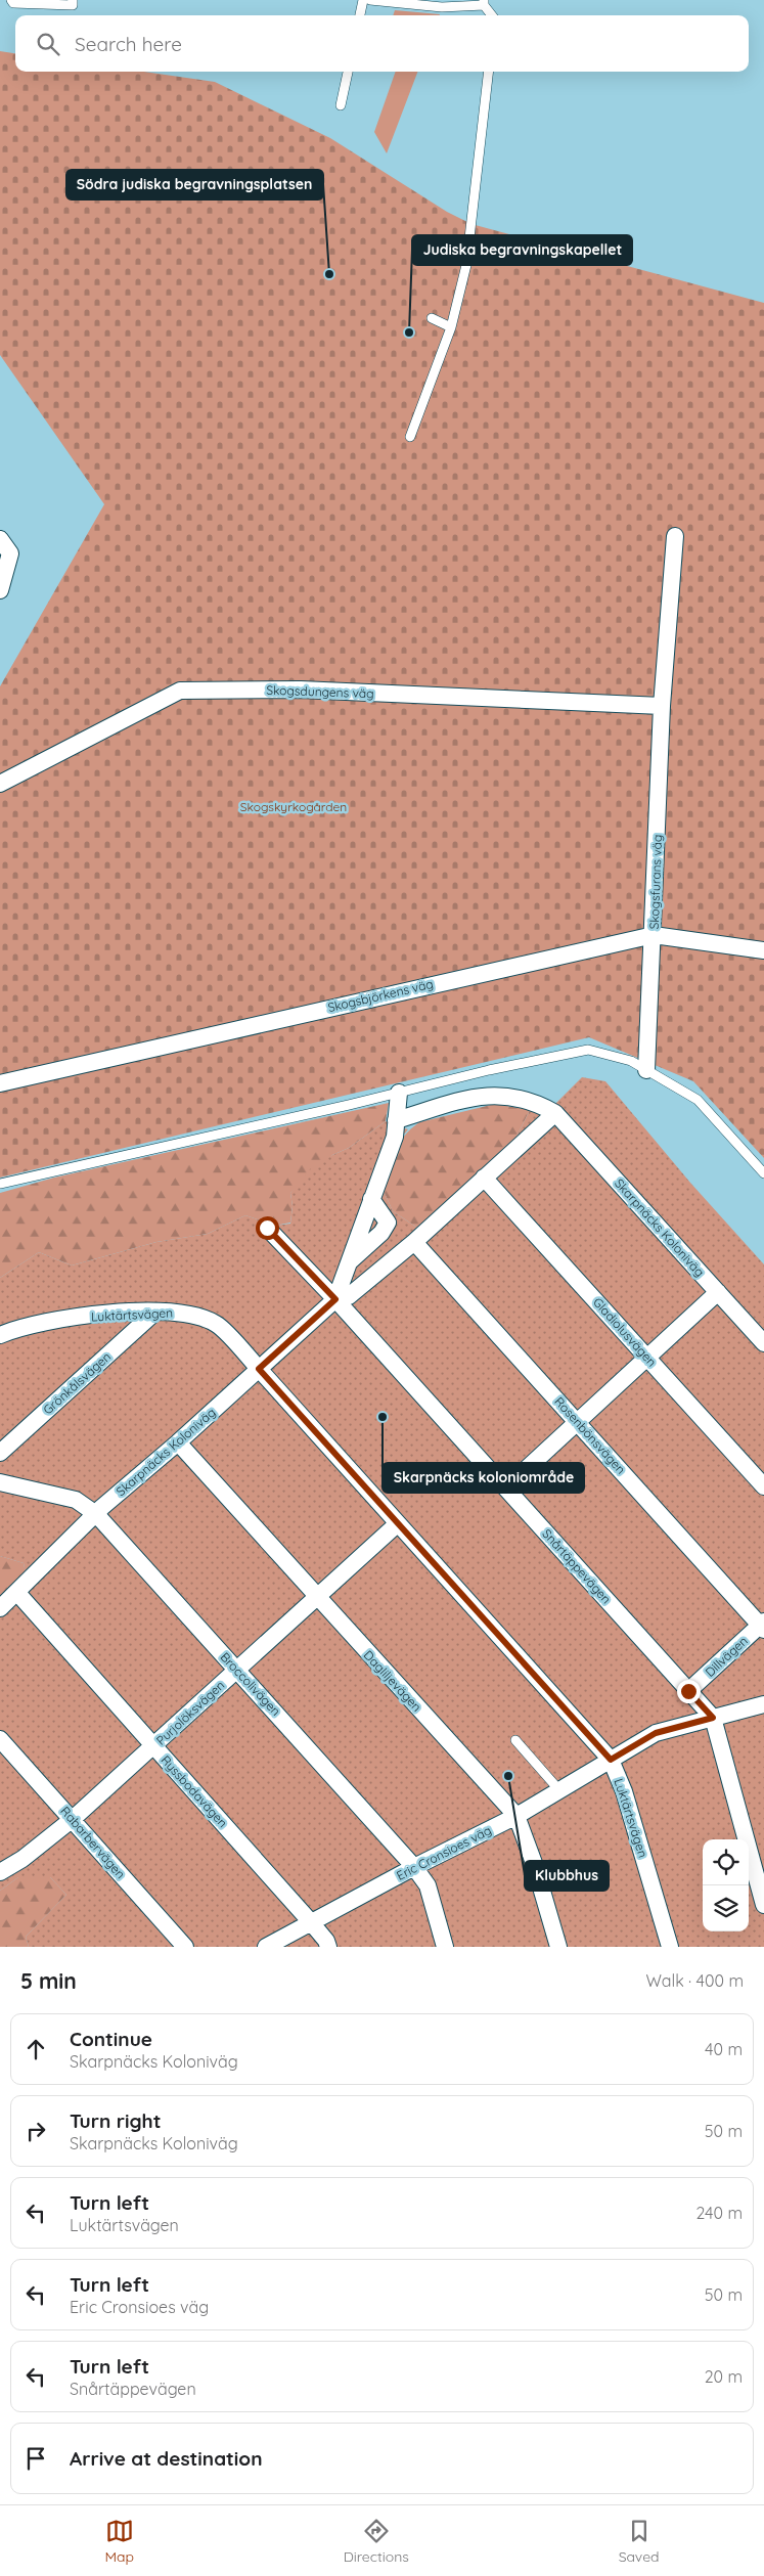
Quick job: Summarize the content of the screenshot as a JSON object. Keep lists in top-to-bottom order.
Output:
{
  "streets": {
    "street": [
      "Skogsdungens väg",
      "Skogsfurans väg",
      "Skogsbjörkens väg",
      "Skarpnäcks Koloniväg",
      "Luktärtsvägen",
      "Gladiolusvägen",
      "Grönkålsvägen",
      "Rosenbönsvägen",
      "Snårtäppevägen",
      "Dillvägen",
      "Dagliljevägen",
      "Broccolivägen",
      "Purjolöksvägen",
      "Ryssbodavägen",
      "Rabarbervägen",
      "Eric Cronsioes väg"
    ]
  },
  "crossings": [
    ["Skogsdungens väg", "Skogsfurans väg"],
    ["Skogsfurans väg", "Skogsbjörkens väg"],
    ["Skarpnäcks Koloniväg", "Luktärtsvägen"],
    ["Skarpnäcks Koloniväg", "Gladiolusvägen"],
    ["Skarpnäcks Koloniväg", "Rosenbönsvägen"],
    ["Skarpnäcks Koloniväg", "Snårtäppevägen"],
    ["Skarpnäcks Koloniväg", "Dagliljevägen"],
    ["Skarpnäcks Koloniväg", "Broccolivägen"],
    ["Skarpnäcks Koloniväg", "Ryssbodavägen"],
    ["Luktärtsvägen", "Grönkålsvägen"],
    ["Luktärtsvägen", "Purjolöksvägen"],
    ["Luktärtsvägen", "Eric Cronsioes väg"],
    ["Rosenbönsvägen", "Dillvägen"],
    ["Snårtäppevägen", "Dillvägen"],
    ["Snårtäppevägen", "Eric Cronsioes väg"],
    ["Dagliljevägen", "Purjolöksvägen"],
    ["Dagliljevägen", "Eric Cronsioes väg"],
    ["Broccolivägen", "Purjolöksvägen"],
    ["Broccolivägen", "Eric Cronsioes väg"],
    ["Purjolöksvägen", "Ryssbodavägen"],
    ["Purjolöksvägen", "Rabarbervägen"],
    ["Ryssbodavägen", "Eric Cronsioes väg"]
  ],
  "parks": ["Skogskyrkogården"],
  "places": [
    "Södra judiska begravningsplatsen",
    "Judiska begravningskapellet",
    "Skarpnäcks koloniområde",
    "Klubbhus"
  ],
  "page": {
    "search": "Search here",
    "heading": ["5 min", "Walk · 400 m"],
    "list": [
      ["Continue", "Skarpnäcks Koloniväg", "40 m"],
      ["Turn right", "Skarpnäcks Koloniväg", "50 m"],
      ["Turn left", "Luktärtsvägen", "240 m"],
      ["Turn left", "Eric Cronsioes väg", "50 m"],
      ["Turn left", "Snårtäppevägen", "20 m"],
      "Arrive at destination"
    ],
    "nav": ["Map", "Directions", "Saved"]
  }
}
